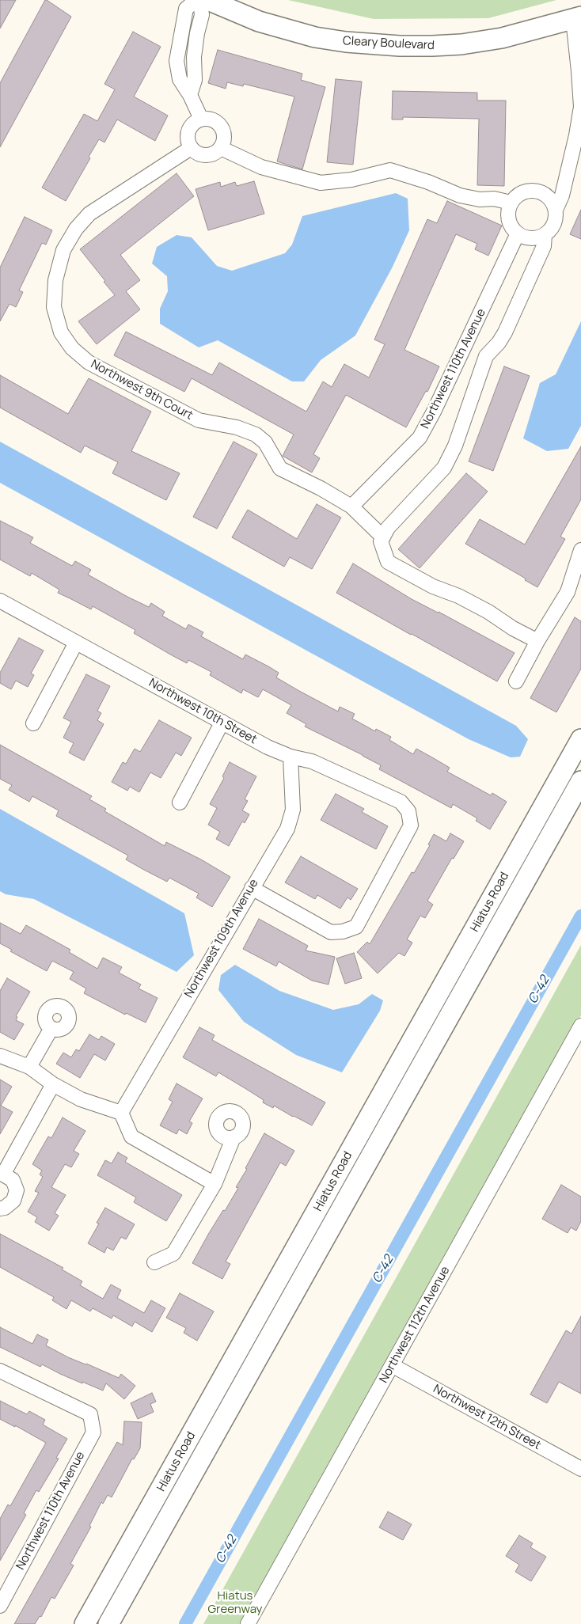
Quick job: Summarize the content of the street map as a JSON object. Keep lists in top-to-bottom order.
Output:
{
  "streets": {
    "main road": ["Cleary Boulevard", "Hiatus Road"],
    "street": [
      "Northwest 110th Avenue",
      "Northwest 9th Court",
      "Northwest 10th Street",
      "Northwest 109th Avenue",
      "Northwest 112th Avenue",
      "Northwest 12th Street"
    ]
  },
  "crossings": [
    ["Northwest 110th Avenue", "Northwest 9th Court"],
    ["Northwest 10th Street", "Northwest 109th Avenue"],
    ["Northwest 112th Avenue", "Northwest 12th Street"]
  ],
  "water": ["C-42"],
  "parks": ["Hiatus Greenway"]
}
